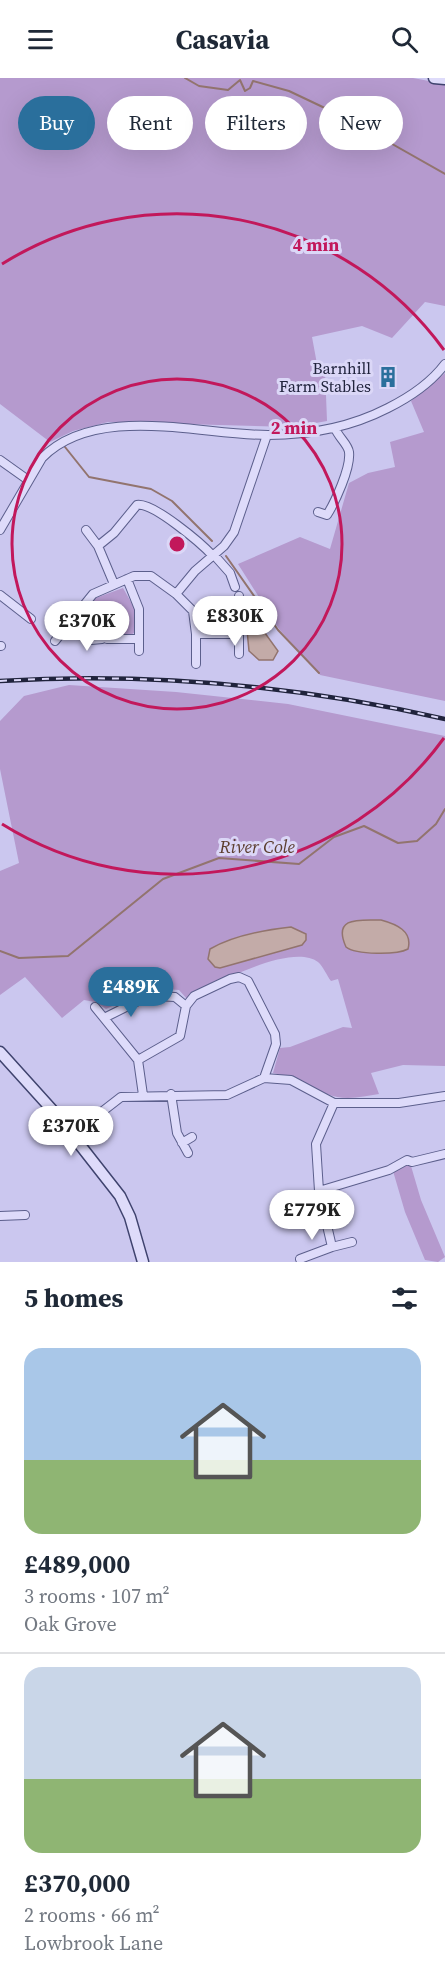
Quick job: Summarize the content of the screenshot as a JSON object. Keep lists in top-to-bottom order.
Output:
{
  "water": ["River Cole"],
  "places": {
    "building": ["Barnhill Farm Stables"]
  },
  "page": {
    "header": "Casavia",
    "chip": [
      "Buy",
      "Rent",
      "Filters",
      "New"
    ],
    "price": [
      "£830K",
      "£370K",
      "£489K",
      "£370K",
      "£779K"
    ],
    "heading": "5 homes",
    "list": [
      {
        "name": "£489,000",
        "note": "3 rooms · 107 m² · Oak Grove"
      },
      {
        "name": "£370,000",
        "note": "2 rooms · 66 m² · Lowbrook Lane"
      }
    ]
  },
  "rings": ["4 min", "2 min"]
}
